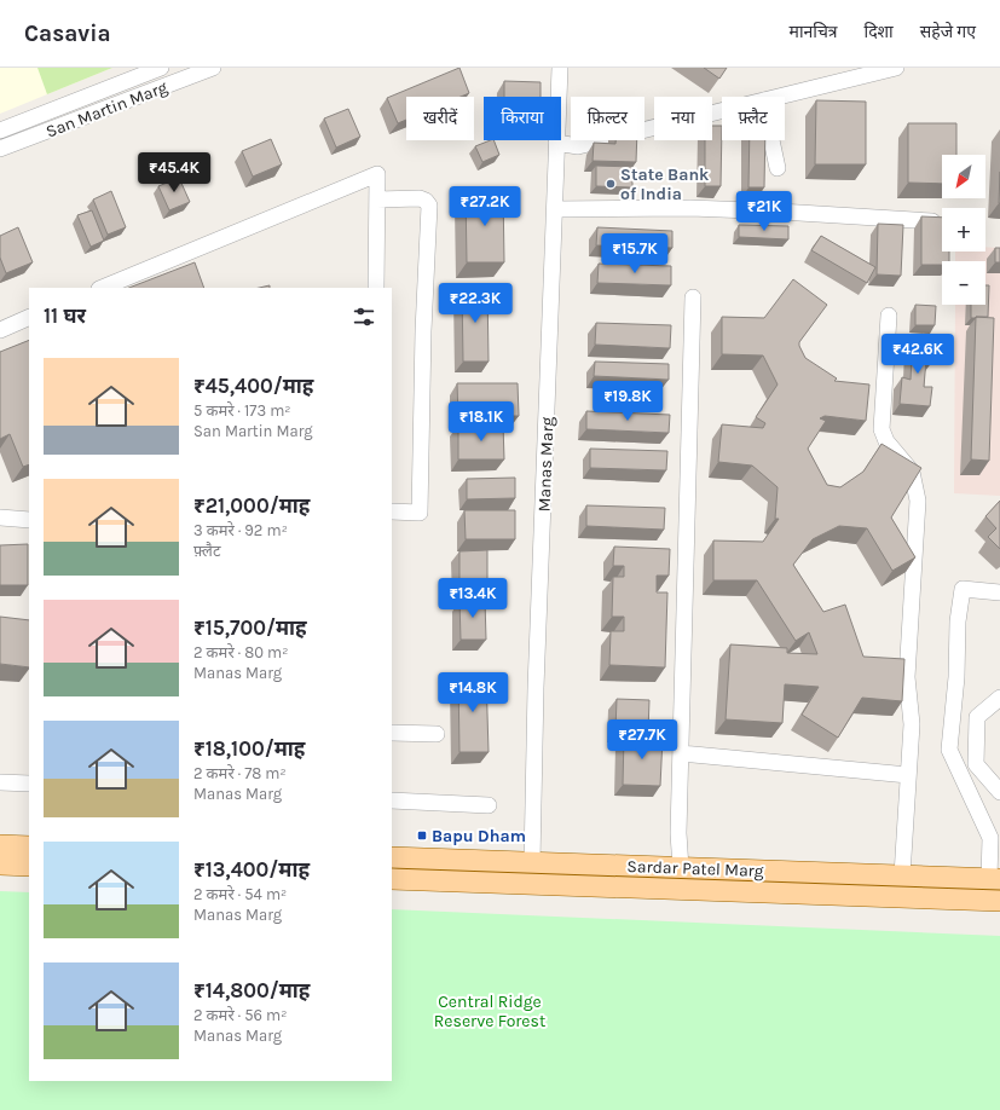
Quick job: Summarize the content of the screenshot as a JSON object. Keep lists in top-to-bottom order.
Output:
{
  "streets": {
    "main road": ["Sardar Patel Marg"],
    "street": ["San Martin Marg", "Manas Marg"]
  },
  "crossings": [
    ["Manas Marg", "Sardar Patel Marg"]
  ],
  "parks": ["Central Ridge Reserve Forest"],
  "places": {
    "other": ["State Bank of India"],
    "transit": ["Bapu Dham"]
  },
  "north": "bottom left",
  "page": {
    "header": "Casavia",
    "nav": ["मानचित्र", "दिशा", "सहेजे गए"],
    "chip": [
      "खरीदें",
      "किराया",
      "फ़िल्टर",
      "नया",
      "फ़्लैट"
    ],
    "price": [
      "₹45.4K",
      "₹27.2K",
      "₹21K",
      "₹15.7K",
      "₹22.3K",
      "₹42.6K",
      "₹19.8K",
      "₹18.1K",
      "₹13.4K",
      "₹14.8K",
      "₹27.7K"
    ],
    "map_buttons": ["+", "−"],
    "heading": "11 घर",
    "list": [
      {
        "name": "₹45,400/माह",
        "note": "5 कमरे · 173 m² · San Martin Marg"
      },
      {
        "name": "₹21,000/माह",
        "note": "3 कमरे · 92 m² · फ़्लैट"
      },
      {
        "name": "₹15,700/माह",
        "note": "2 कमरे · 80 m² · Manas Marg"
      },
      {
        "name": "₹18,100/माह",
        "note": "2 कमरे · 78 m² · Manas Marg"
      },
      {
        "name": "₹13,400/माह",
        "note": "2 कमरे · 54 m² · Manas Marg"
      },
      {
        "name": "₹14,800/माह",
        "note": "2 कमरे · 56 m² · Manas Marg"
      }
    ]
  }
}
